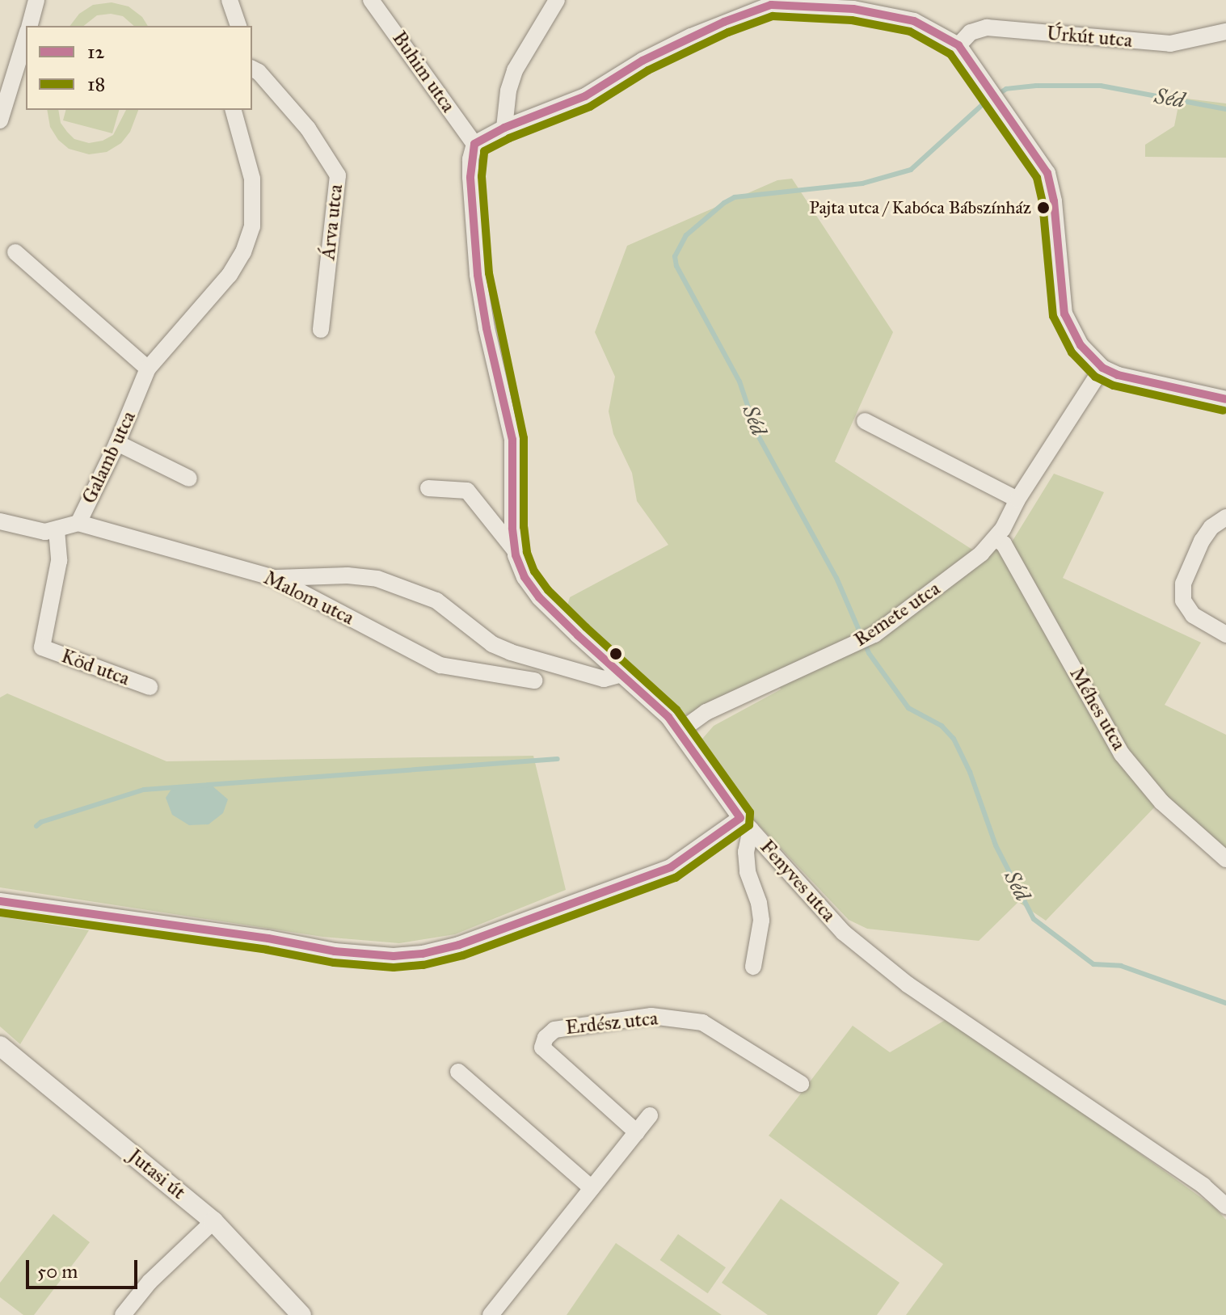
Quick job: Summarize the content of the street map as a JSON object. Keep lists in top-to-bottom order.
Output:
{
  "streets": {
    "street": [
      "Úrkút utca",
      "Buhim utca",
      "Árva utca",
      "Galamb utca",
      "Malom utca",
      "Remete utca",
      "Köd utca",
      "Méhes utca",
      "Fenyves utca",
      "Erdész utca",
      "Jutasi út"
    ]
  },
  "crossings": [
    ["Buhim utca", "Fenyves utca"],
    ["Galamb utca", "Malom utca"],
    ["Galamb utca", "Köd utca"],
    ["Remete utca", "Méhes utca"],
    ["Remete utca", "Fenyves utca"]
  ],
  "water": ["Séd"],
  "places": ["Pajta utca / Kabóca Bábszínház"],
  "lines": ["transit line 12", "transit line 18"],
  "legend": ["12", "18"],
  "scale_bar": "50 m"
}
